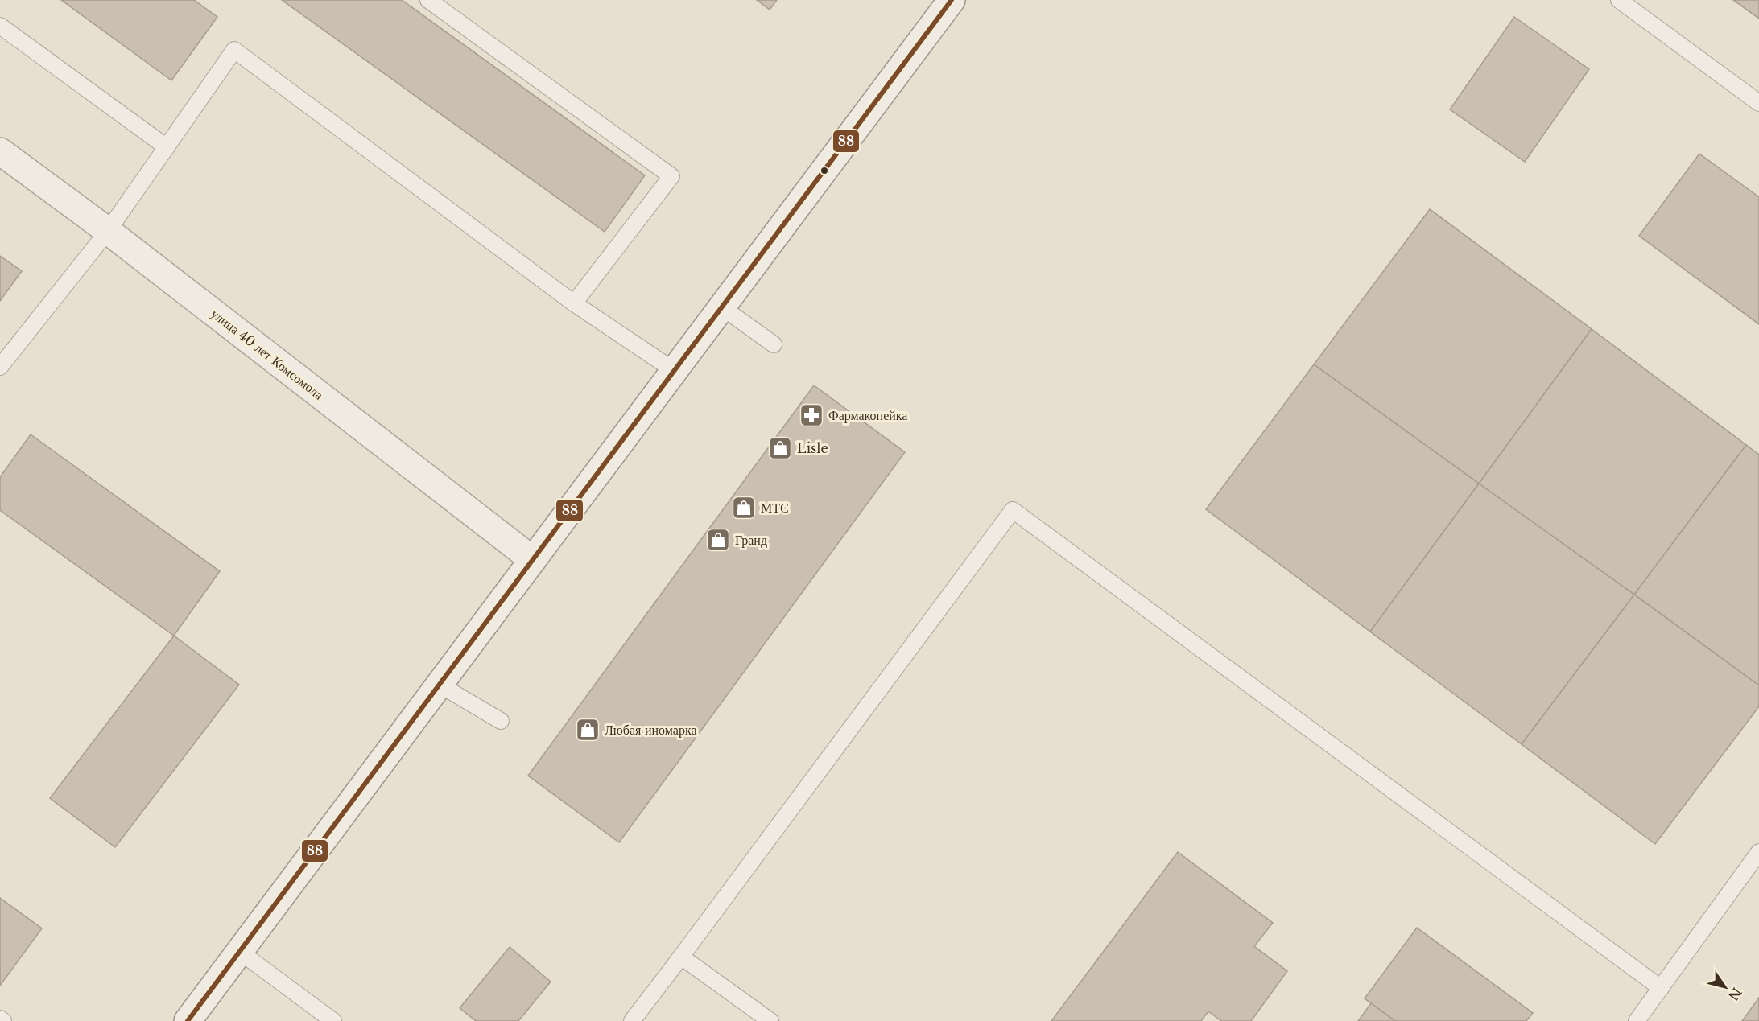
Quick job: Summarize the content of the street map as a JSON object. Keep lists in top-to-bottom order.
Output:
{
  "streets": {
    "main road": ["улица 40 лет Комсомола"]
  },
  "places": {
    "pharmacy": ["Фармакопейка"],
    "shop": [
      "Lisle",
      "МТС",
      "Гранд",
      "Любая иномарка"
    ]
  },
  "lines": ["transit line 88"],
  "north": "bottom right"
}
